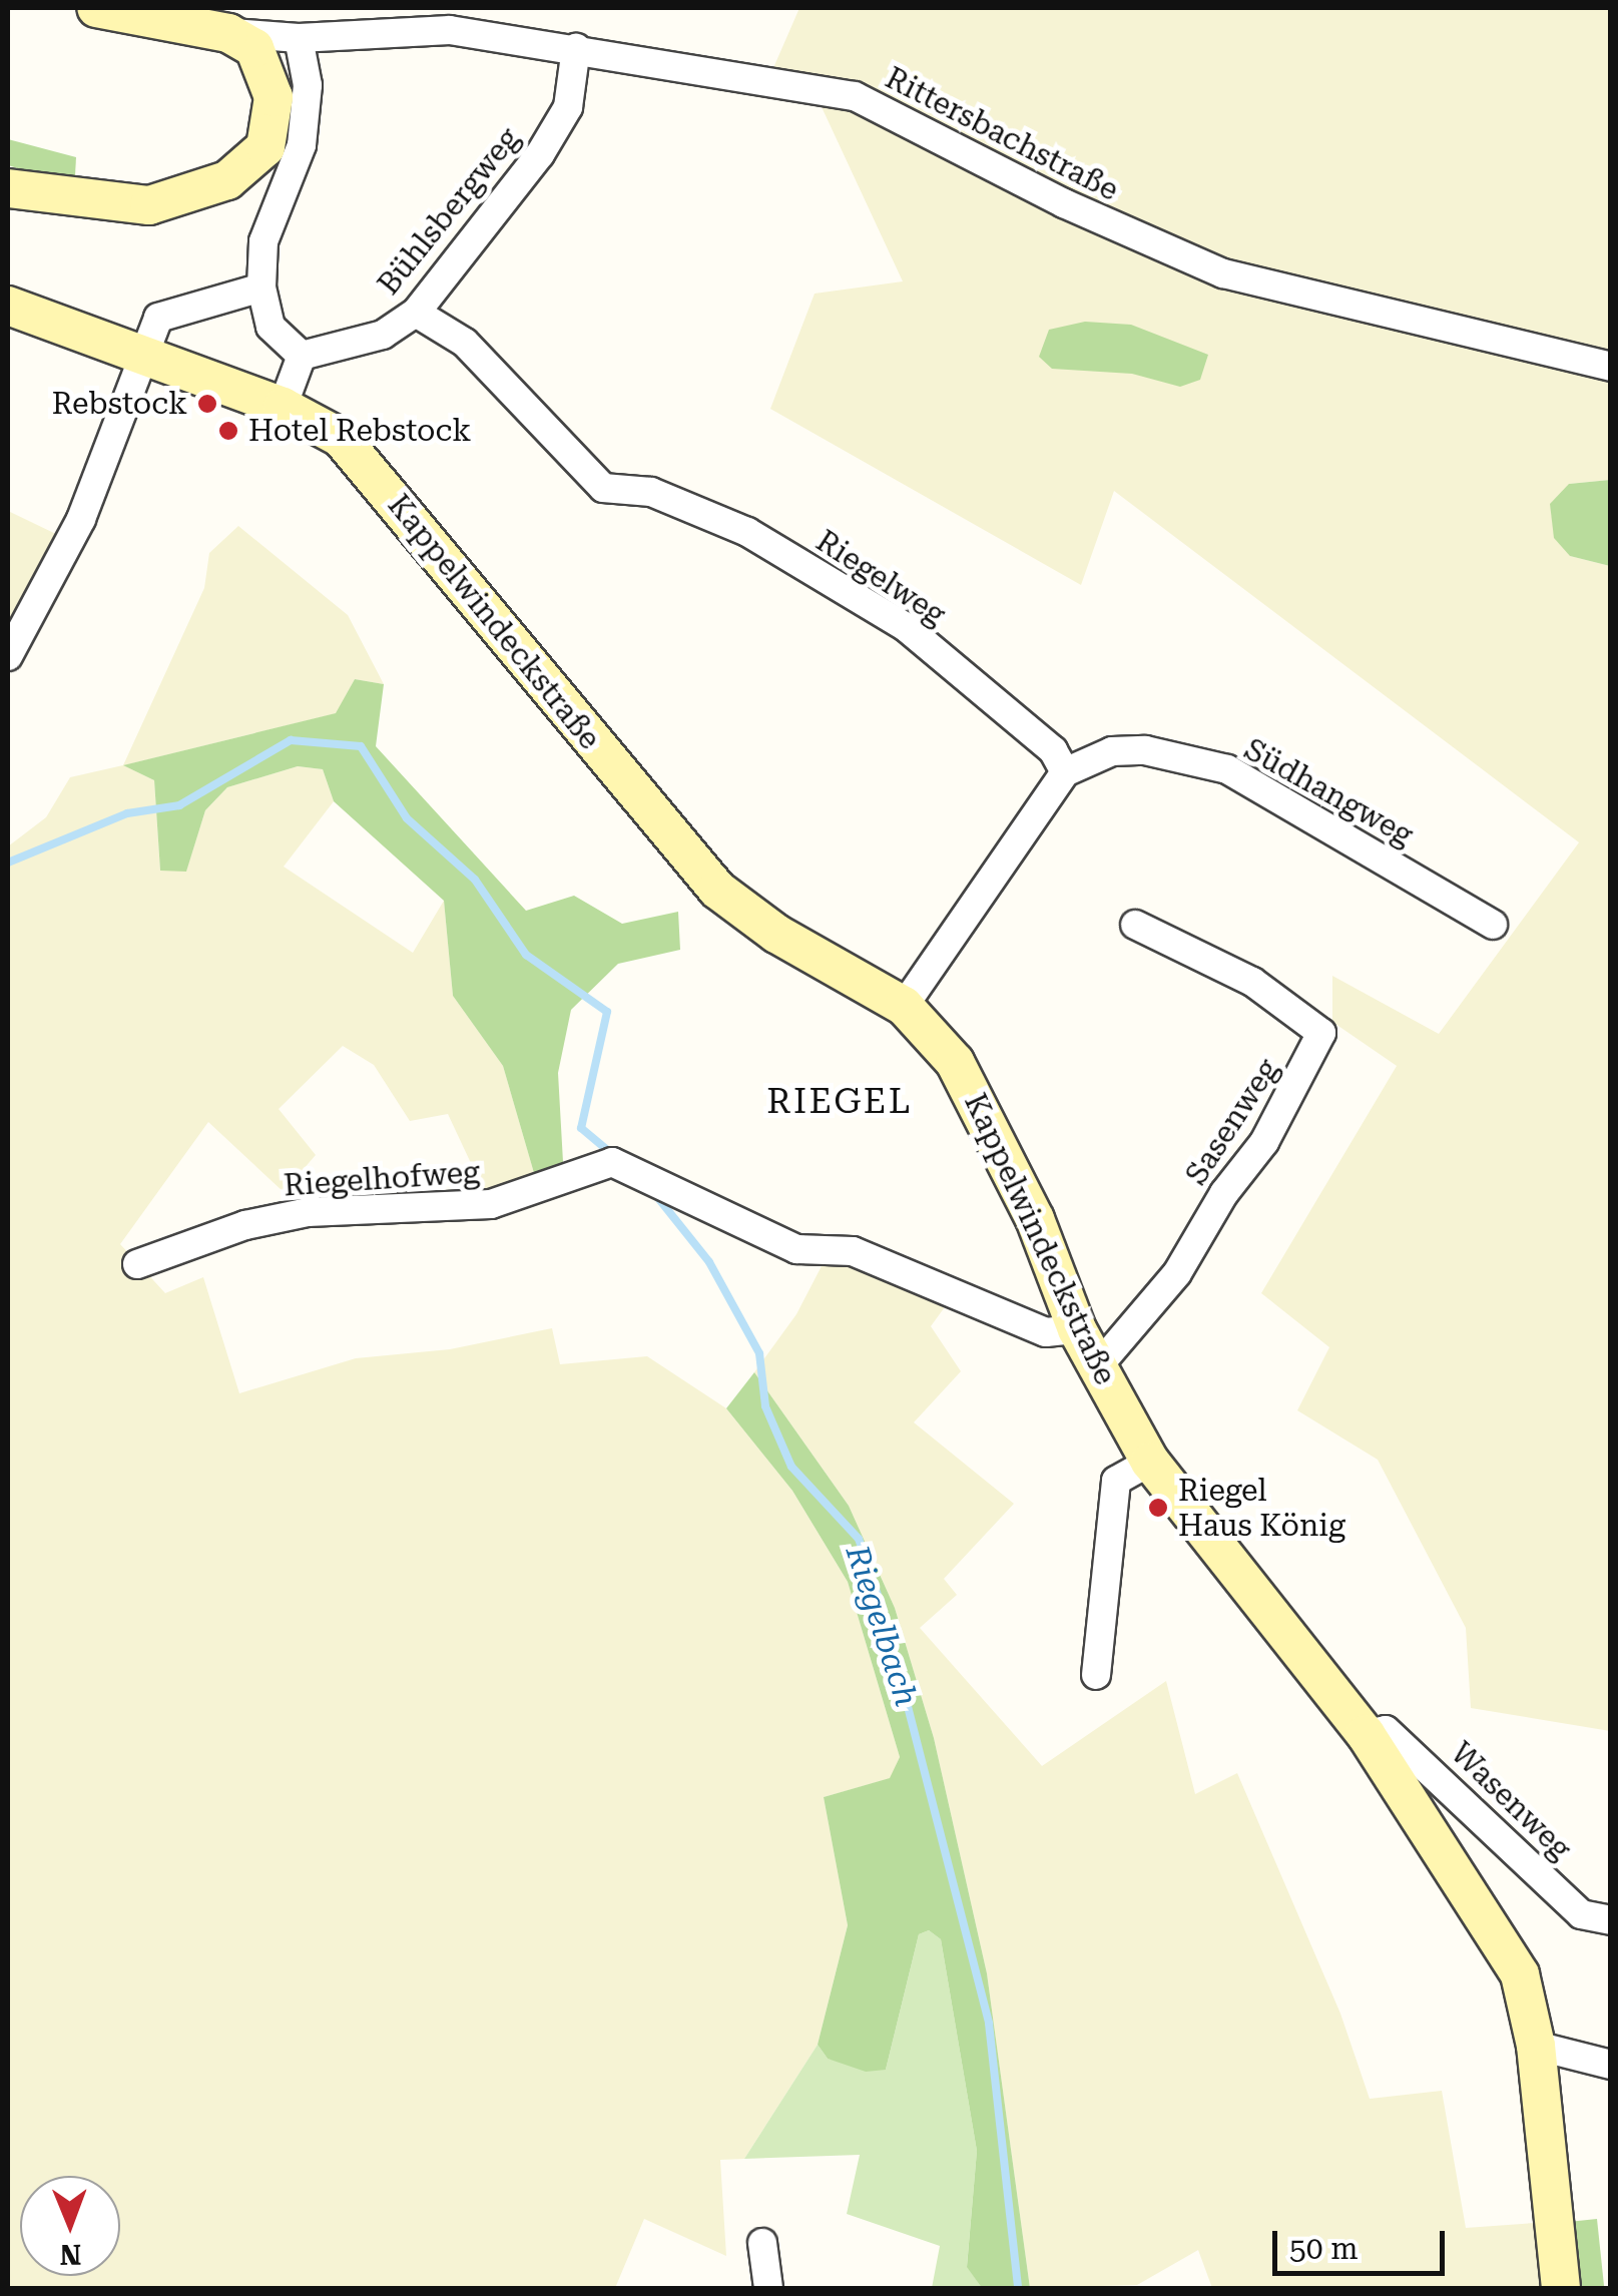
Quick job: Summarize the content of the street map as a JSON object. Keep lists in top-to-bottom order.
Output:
{
  "streets": {
    "street": [
      "Rittersbachstraße",
      "Bühlsbergweg",
      "Riegelweg",
      "Kappelwindeckstraße",
      "Südhangweg",
      "Sasenweg",
      "Riegelhofweg",
      "Wasenweg"
    ]
  },
  "crossings": [
    ["Rittersbachstraße", "Bühlsbergweg"],
    ["Bühlsbergweg", "Riegelweg"],
    ["Riegelweg", "Südhangweg"],
    ["Kappelwindeckstraße", "Sasenweg"],
    ["Kappelwindeckstraße", "Riegelhofweg"],
    ["Kappelwindeckstraße", "Wasenweg"]
  ],
  "districts": ["RIEGEL"],
  "water": ["Riegelbach"],
  "places": ["Rebstock", "Hotel Rebstock", "Riegel Haus König"],
  "scale_bar": "50 m",
  "north": "bottom"
}
